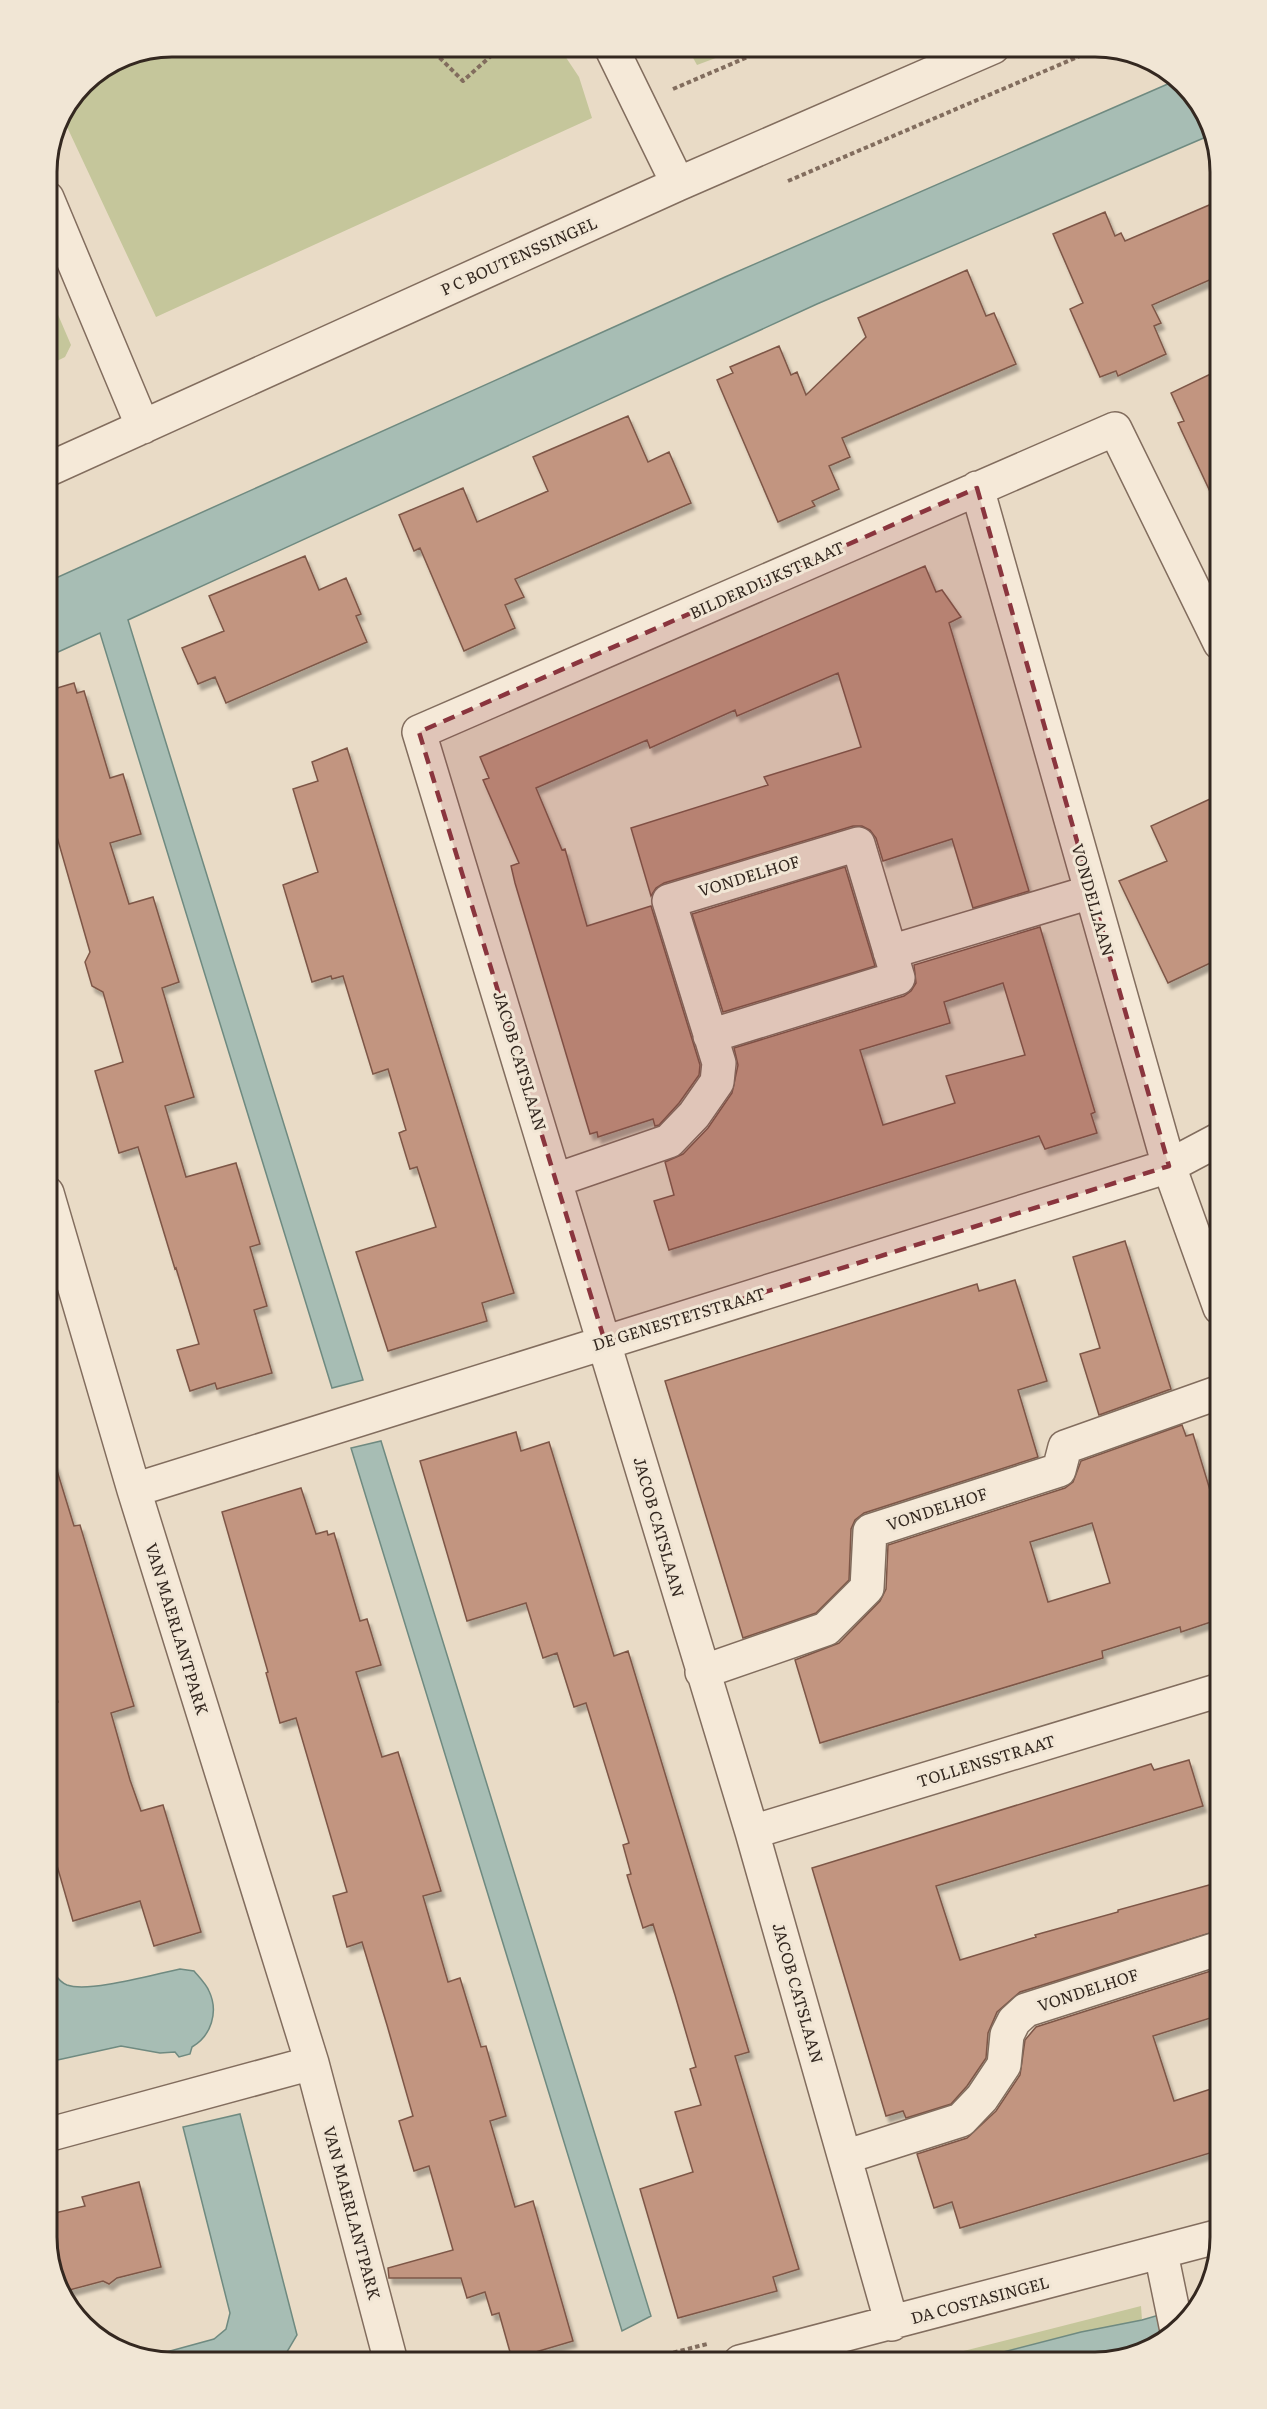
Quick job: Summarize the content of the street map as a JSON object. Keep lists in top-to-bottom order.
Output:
{
  "streets": {
    "street": [
      "P C BOUTENSSINGEL",
      "BILDERDIJKSTRAAT",
      "VONDELHOF",
      "VONDELLAAN",
      "JACOB CATSLAAN",
      "DE GENESTETSTRAAT",
      "VAN MAERLANTPARK",
      "TOLLENSSTRAAT",
      "DA COSTASINGEL"
    ]
  },
  "crossings": [
    ["BILDERDIJKSTRAAT", "VONDELLAAN"],
    ["BILDERDIJKSTRAAT", "JACOB CATSLAAN"],
    ["VONDELHOF", "JACOB CATSLAAN"],
    ["VONDELLAAN", "DE GENESTETSTRAAT"],
    ["JACOB CATSLAAN", "DE GENESTETSTRAAT"],
    ["JACOB CATSLAAN", "TOLLENSSTRAAT"],
    ["JACOB CATSLAAN", "DA COSTASINGEL"],
    ["DE GENESTETSTRAAT", "VAN MAERLANTPARK"]
  ]
}
